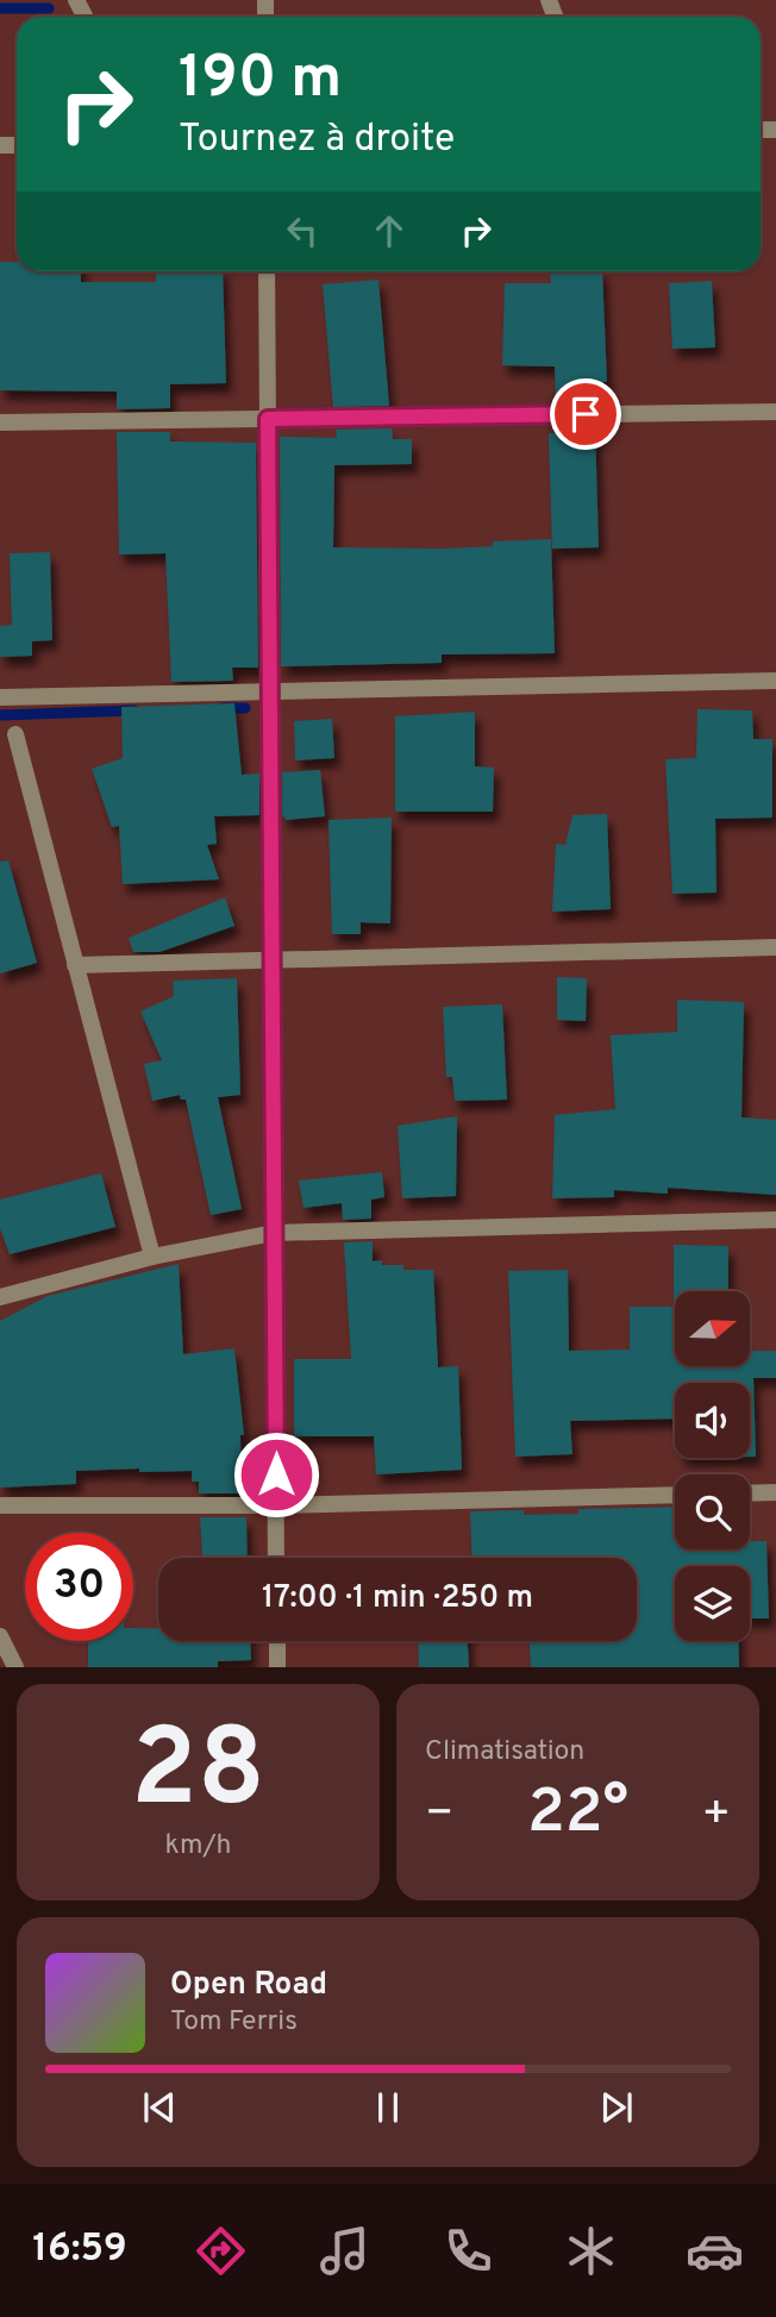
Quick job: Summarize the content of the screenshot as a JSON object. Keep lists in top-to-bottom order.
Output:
{
  "north": "right",
  "page": {
    "turn": ["190 m", "Tournez à droite"],
    "limit": "30",
    "trip": "17:00 · 1 min · 250 m",
    "tile": [
      ["28", "km/h"],
      "Climatisation"
    ],
    "heat": ["−", "22°", "+"],
    "song": ["Open Road", "Tom Ferris"],
    "tabs": "16:59"
  }
}
